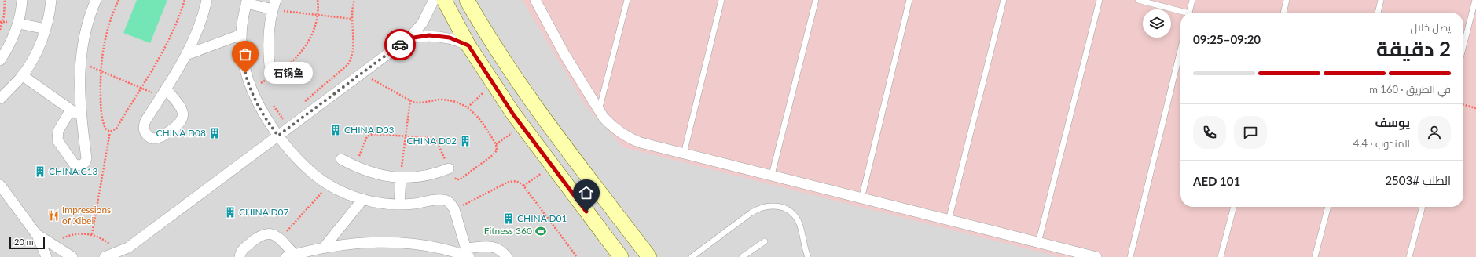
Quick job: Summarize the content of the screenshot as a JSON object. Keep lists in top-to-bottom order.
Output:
{
  "places": {
    "other": ["石锅鱼"],
    "building": [
      "CHINA D03",
      "CHINA D08",
      "CHINA D02",
      "CHINA C13",
      "CHINA D07",
      "CHINA D01"
    ],
    "restaurant": ["Impressions of Xibei"],
    "sports": ["Fitness 360"]
  },
  "scale_bar": "20 m",
  "page": {
    "heading": ["2 دقيقة", "يصل خلال", "09:20–09:25"],
    "panel": [
      "يوسف",
      "المندوب · 4.4",
      "الطلب #2503",
      "AED 101"
    ],
    "bubble": "石锅鱼",
    "bar": "في الطريق · 160 m",
    "scale": "20 m"
  }
}
